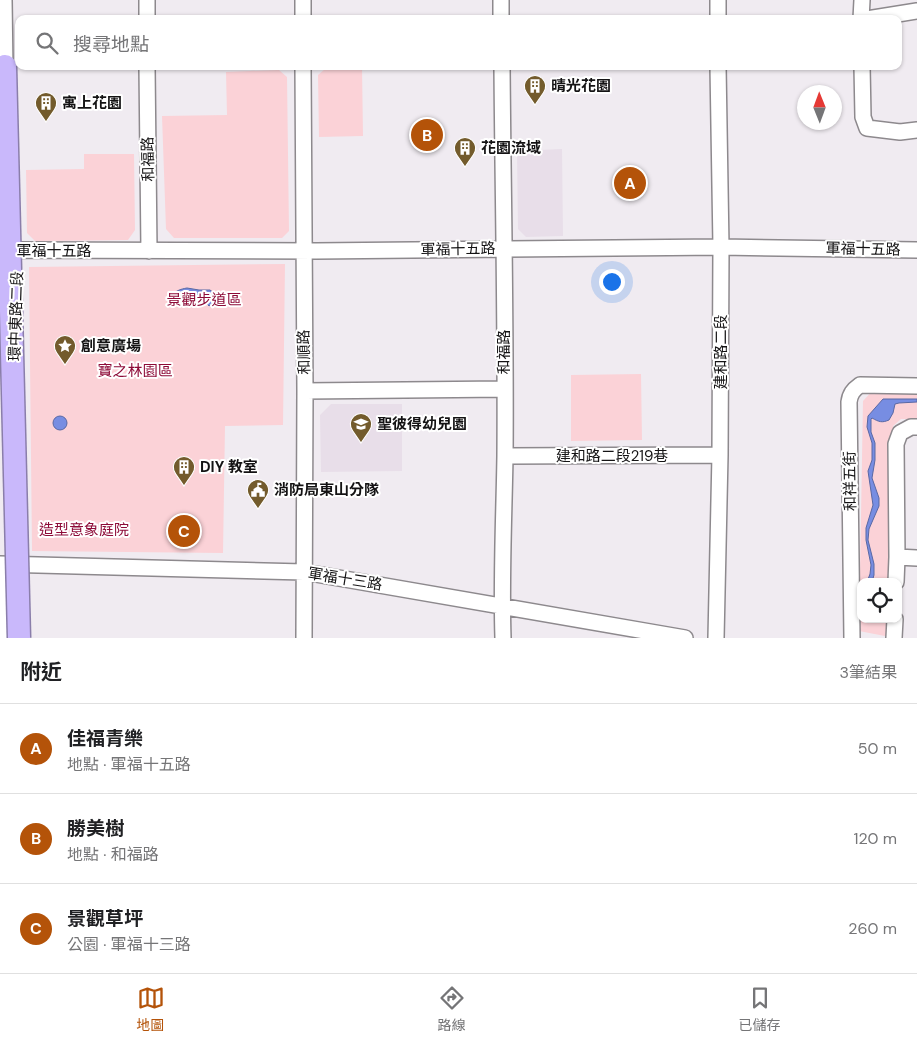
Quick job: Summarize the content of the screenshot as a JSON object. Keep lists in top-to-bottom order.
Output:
{
  "streets": {
    "street": [
      "和福路",
      "軍福十五路",
      "環中東路二段",
      "和順路",
      "建和路二段",
      "建和路二段219巷",
      "和祥五街",
      "軍福十三路"
    ]
  },
  "crossings": [
    ["和福路", "軍福十五路"],
    ["和福路", "建和路二段219巷"],
    ["和福路", "軍福十三路"],
    ["軍福十五路", "環中東路二段"],
    ["軍福十五路", "和順路"],
    ["軍福十五路", "建和路二段"],
    ["環中東路二段", "軍福十三路"],
    ["和順路", "軍福十三路"],
    ["建和路二段", "建和路二段219巷"]
  ],
  "parks": ["景觀步道區", "寶之林園區", "造型意象庭院"],
  "places": {
    "building": [
      "晴光花園",
      "寓上花園",
      "花園流域",
      "DIY 教室"
    ],
    "place": ["創意廣場"],
    "school or university": ["聖彼得幼兒園"],
    "public building": ["消防局東山分隊"]
  },
  "north": "top",
  "page": {
    "search": "搜尋地點",
    "pins": ["B", "A", "C"],
    "heading": ["附近", "3筆結果"],
    "list": [
      {
        "mark": "A",
        "name": "佳福青樂",
        "note": "地點 · 軍福十五路",
        "value": "50 m"
      },
      {
        "mark": "B",
        "name": "勝美樹",
        "note": "地點 · 和福路",
        "value": "120 m"
      },
      {
        "mark": "C",
        "name": "景觀草坪",
        "note": "公園 · 軍福十三路",
        "value": "260 m"
      }
    ],
    "nav": ["地圖", "路線", "已儲存"]
  }
}
